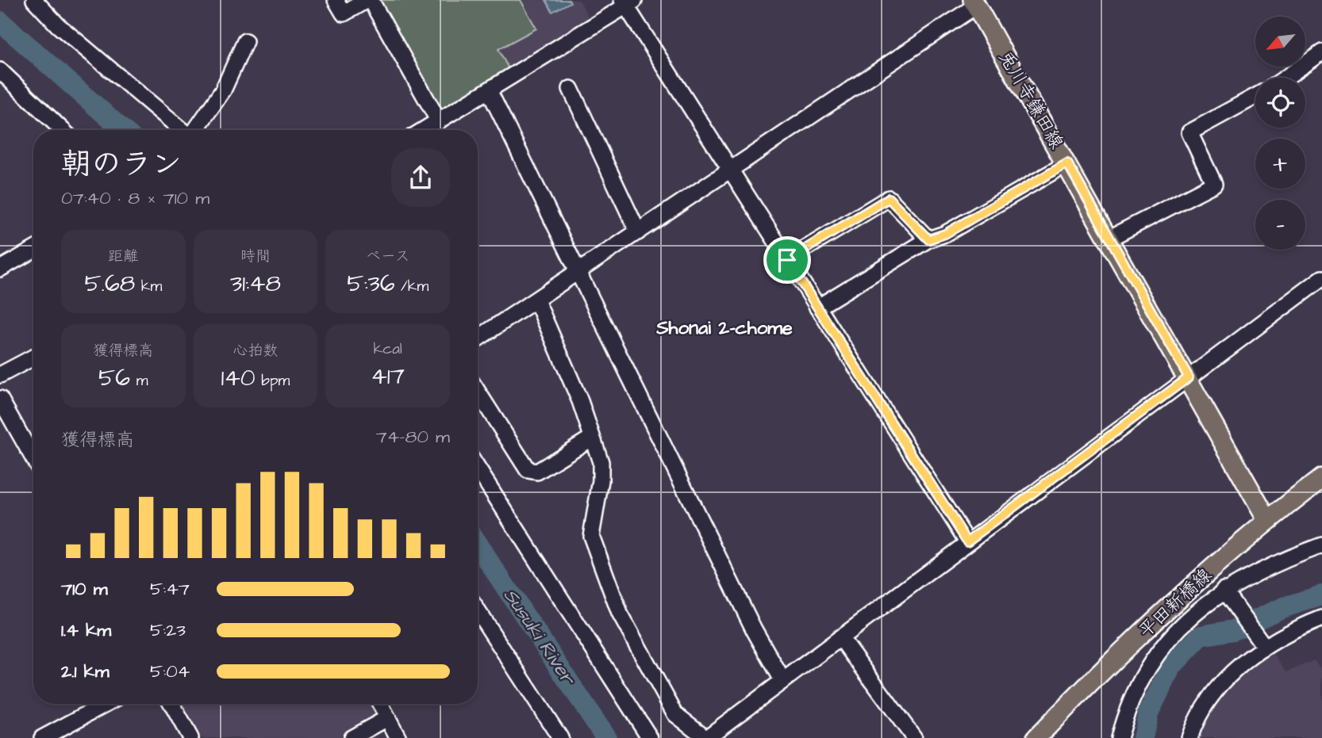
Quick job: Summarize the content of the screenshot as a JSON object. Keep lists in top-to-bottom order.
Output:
{
  "streets": {
    "main road": ["兎川寺鎌田線", "平田新橋線"]
  },
  "crossings": [
    ["兎川寺鎌田線", "平田新橋線"]
  ],
  "districts": ["Shonai 2-chome"],
  "water": ["Susuki River"],
  "north": "bottom left",
  "page": {
    "map_buttons": ["+", "−"],
    "heading": ["朝のラン", "07:40 · 8 × 710 m"],
    "stats": [
      ["距離", "5.68 km"],
      ["時間", "31:48"],
      ["ペース", "5:36 /km"],
      ["獲得標高", "56 m"],
      ["心拍数", "140 bpm"],
      ["kcal", "417"]
    ],
    "chart": ["獲得標高", "74–80 m"],
    "list": [
      {
        "name": "710 m",
        "note": "5:47"
      },
      {
        "name": "1.4 km",
        "note": "5:23"
      },
      {
        "name": "2.1 km",
        "note": "5:04"
      }
    ]
  }
}
